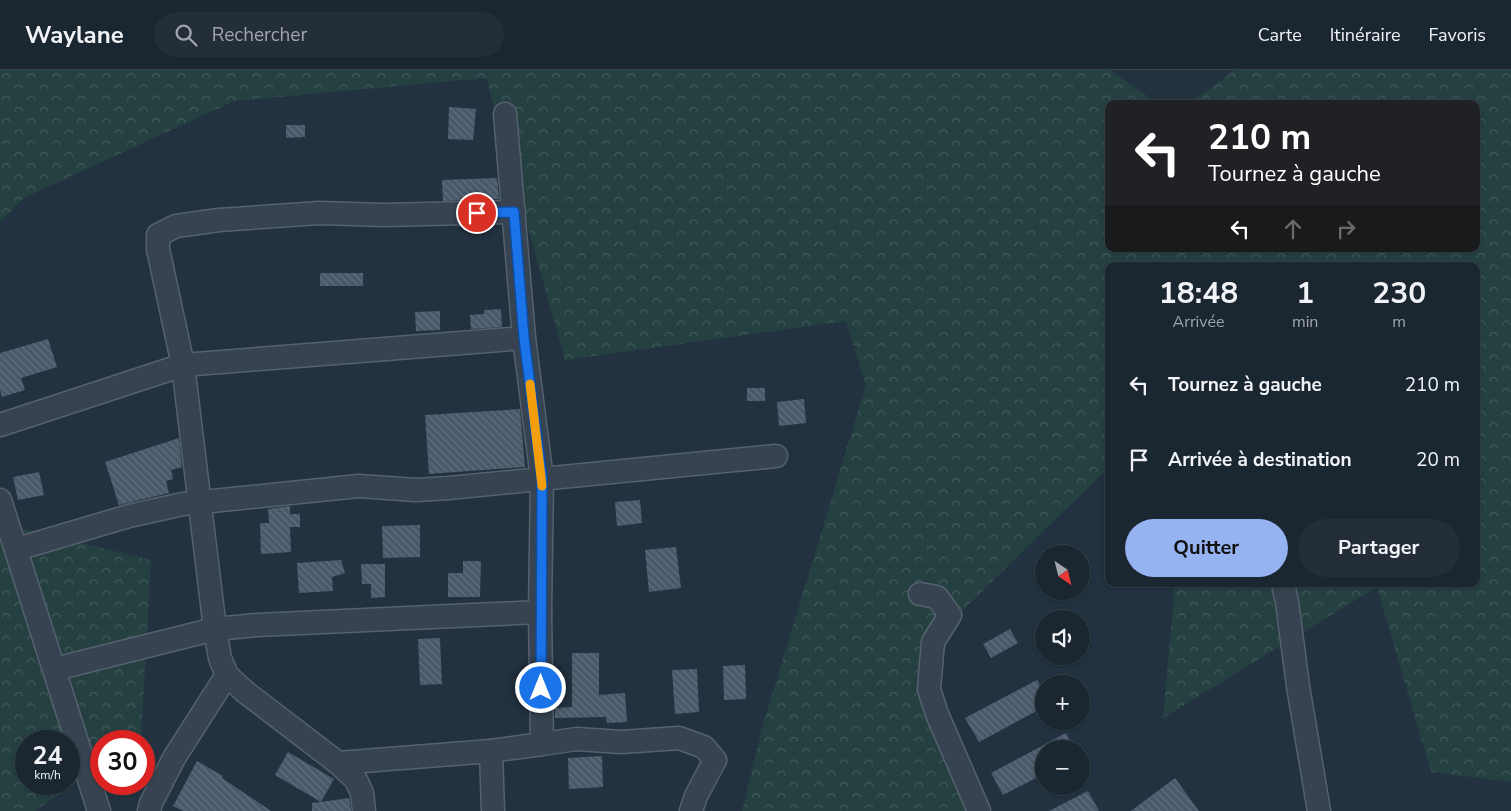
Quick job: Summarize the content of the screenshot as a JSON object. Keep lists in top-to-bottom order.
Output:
{
  "north": "bottom right",
  "page": {
    "header": "Waylane",
    "search": "Rechercher",
    "nav": ["Carte", "Itinéraire", "Favoris"],
    "turn": ["210 m", "Tournez à gauche"],
    "eta": [
      "18:48",
      "Arrivée",
      "1",
      "min",
      "230",
      "m"
    ],
    "list": [
      {
        "name": "Tournez à gauche",
        "value": "210 m"
      },
      {
        "name": "Arrivée à destination",
        "value": "20 m"
      }
    ],
    "buttons": ["Quitter", "Partager"],
    "map_buttons": ["+", "−"],
    "speed": "24 km/h",
    "limit": "30"
  }
}
